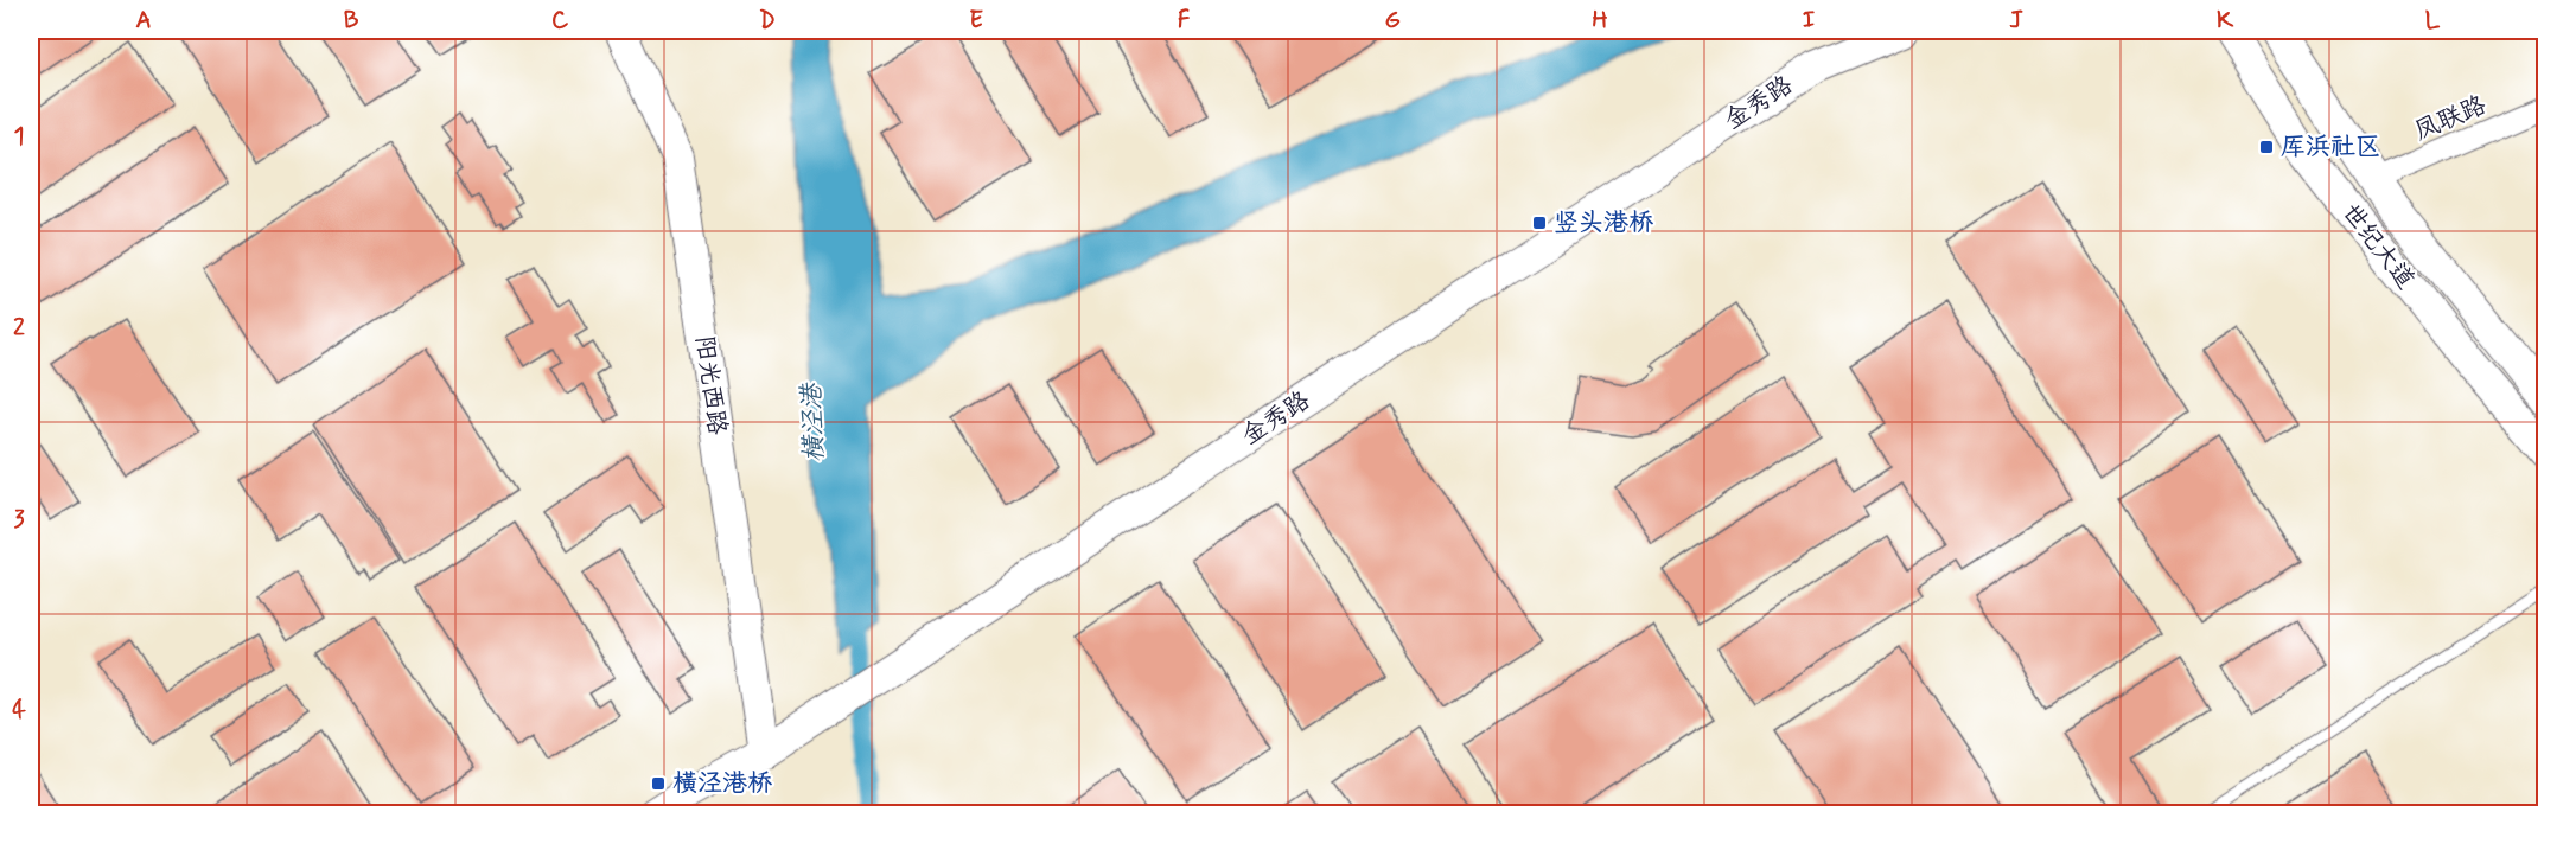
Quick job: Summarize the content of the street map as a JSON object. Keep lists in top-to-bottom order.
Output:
{
  "streets": {
    "main road": ["世纪大道"],
    "street": ["金秀路", "凤联路", "阳光西路"]
  },
  "crossings": [
    ["金秀路", "阳光西路"],
    ["凤联路", "世纪大道"]
  ],
  "water": ["横泾港"],
  "places": {
    "transit": ["厍浜社区", "竖头港桥", "横泾港桥"]
  },
  "grid": {
    "columns": [
      "A",
      "B",
      "C",
      "D",
      "E",
      "F",
      "G",
      "H",
      "I",
      "J",
      "K",
      "L"
    ],
    "rows": [
      "1",
      "2",
      "3",
      "4"
    ]
  }
}
